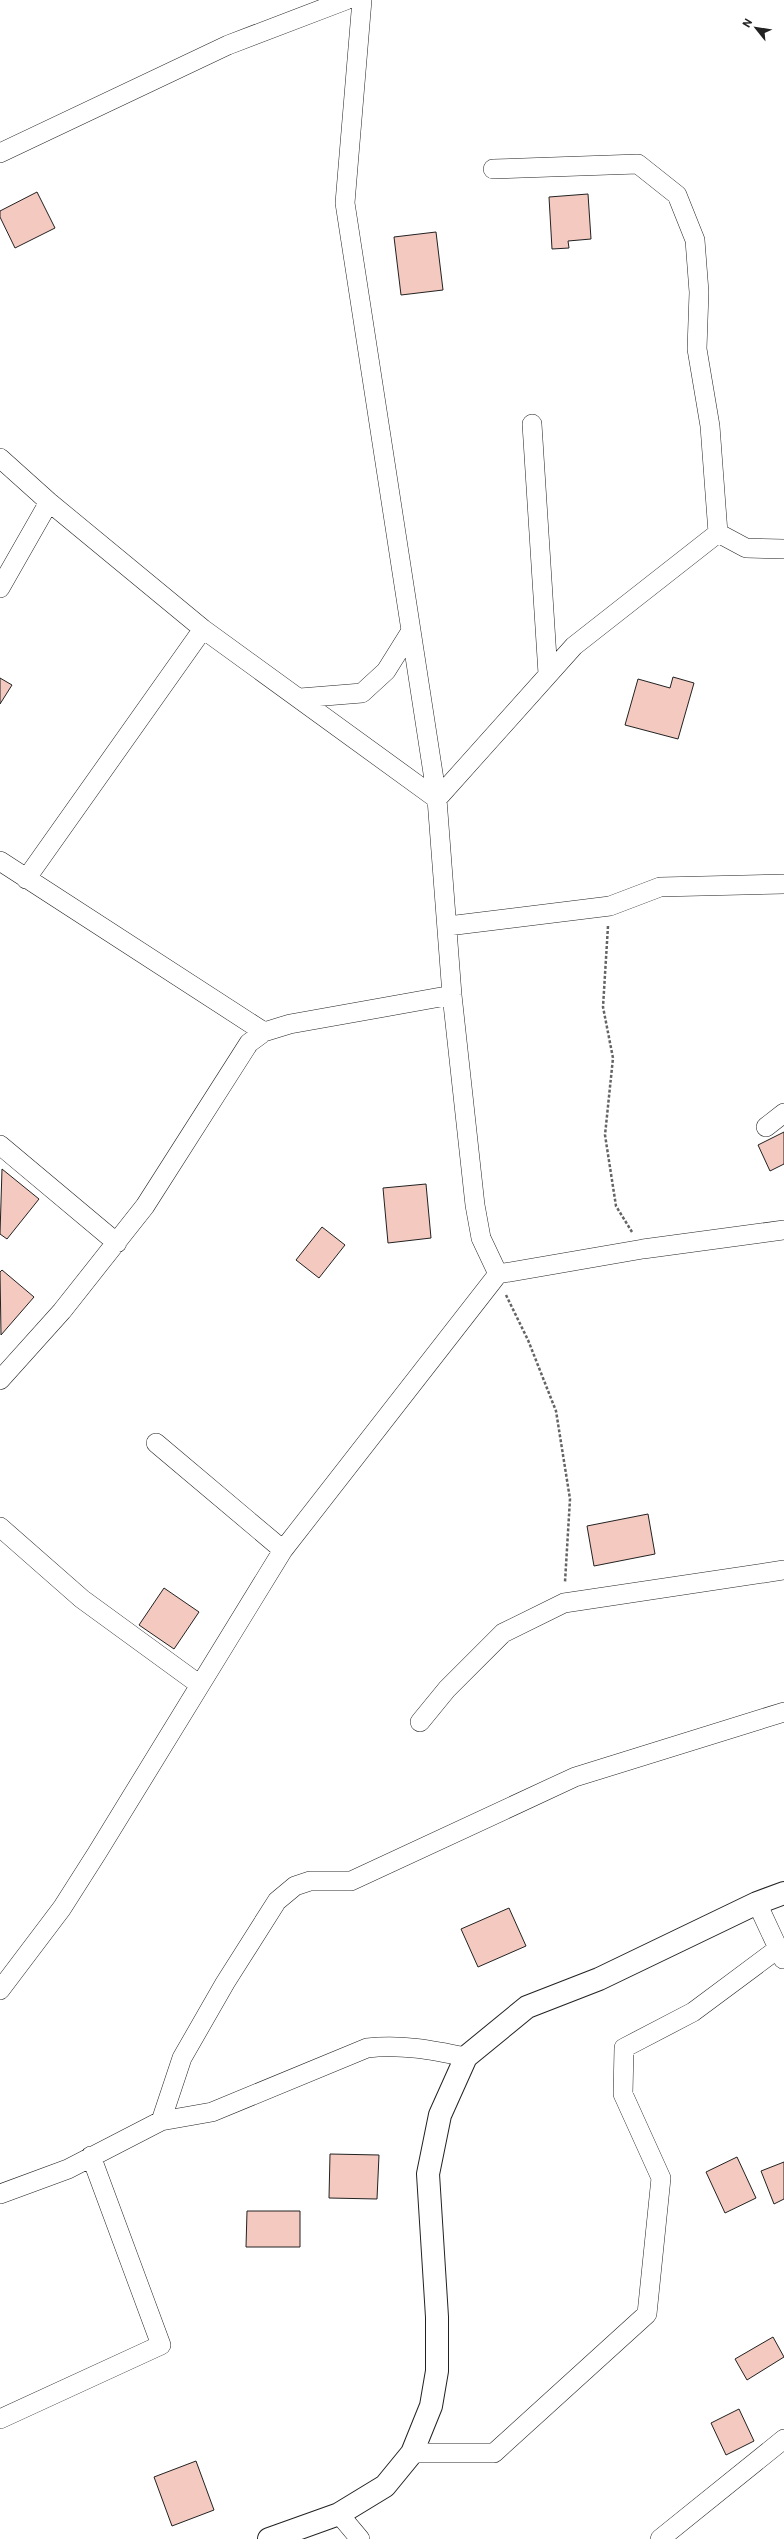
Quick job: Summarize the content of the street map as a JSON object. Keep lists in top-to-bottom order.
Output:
{
  "north": "top left"
}
